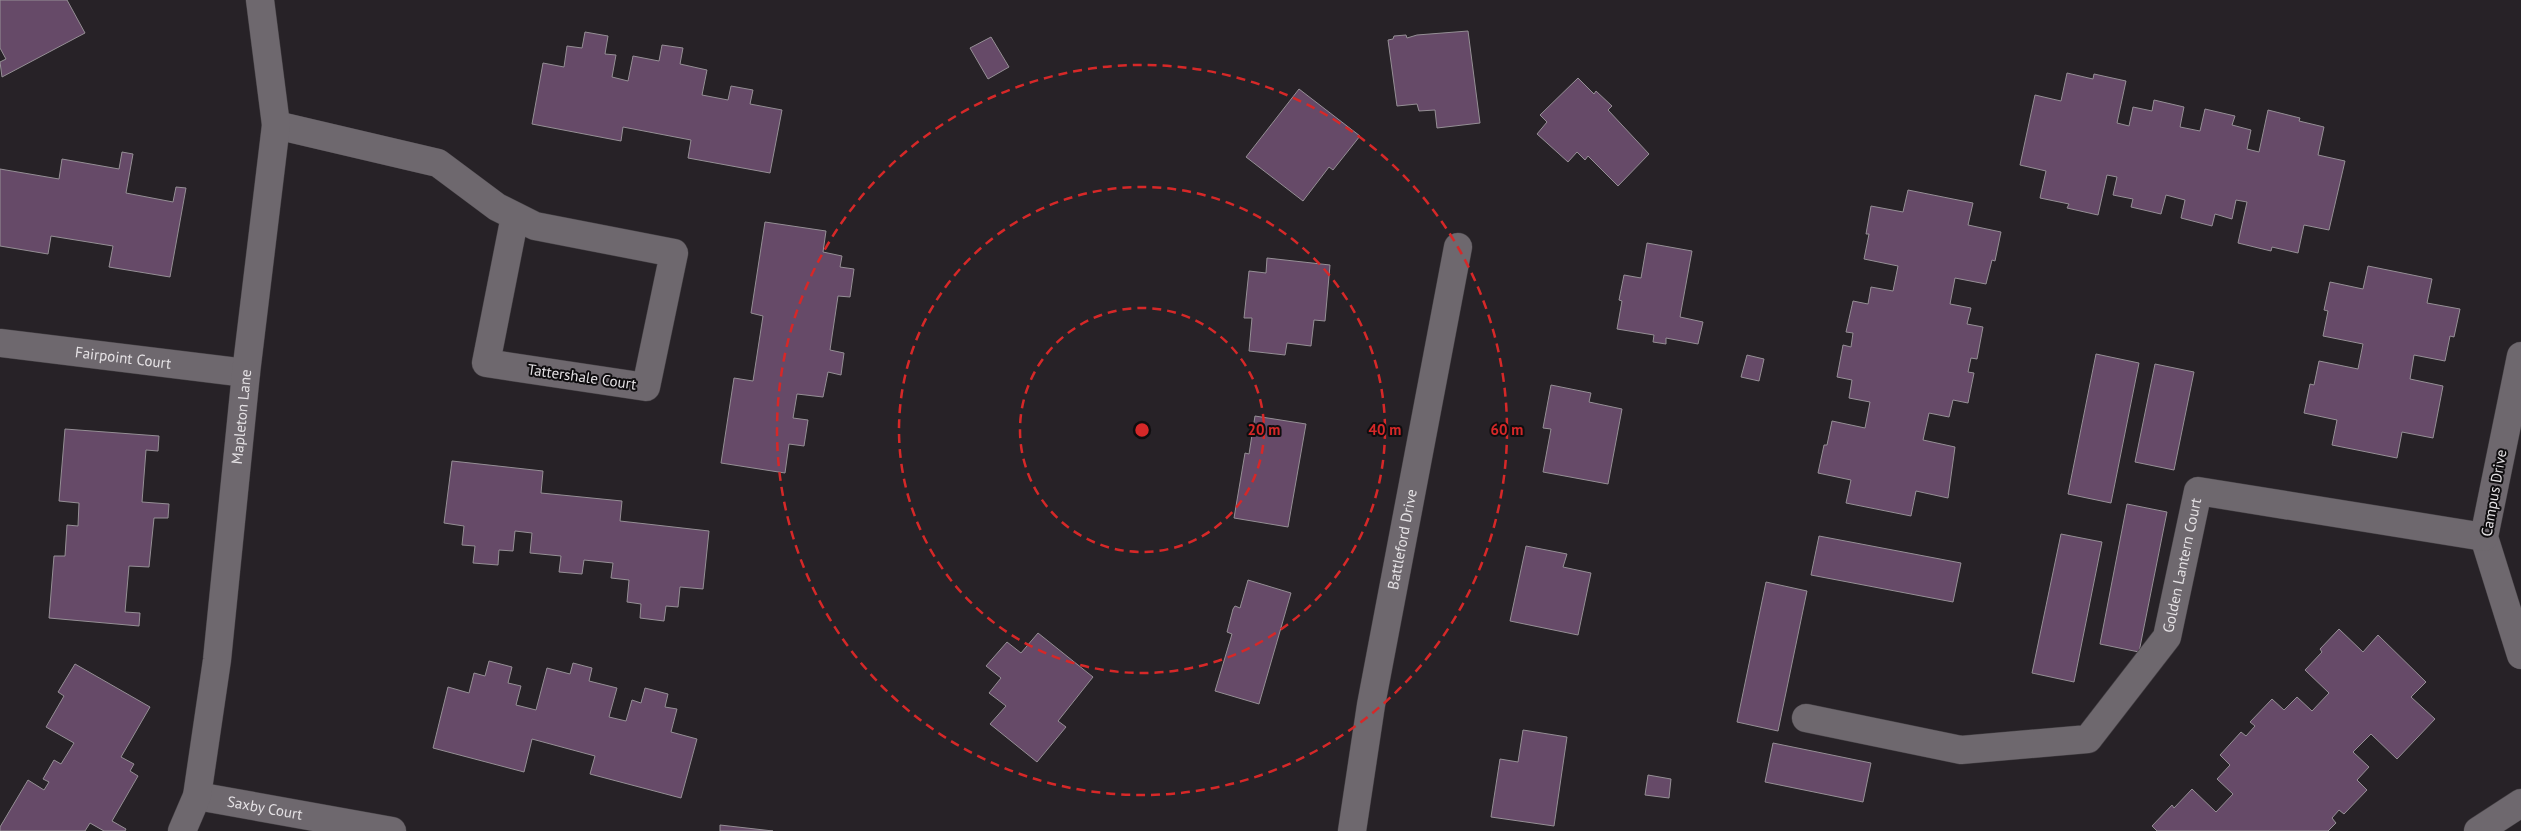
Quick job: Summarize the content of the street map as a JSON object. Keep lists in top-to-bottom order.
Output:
{
  "streets": {
    "street": [
      "Fairpoint Court",
      "Tattershale Court",
      "Mapleton Lane",
      "Campus Drive",
      "Battleford Drive",
      "Golden Lantern Court",
      "Saxby Court"
    ]
  },
  "crossings": [
    ["Fairpoint Court", "Mapleton Lane"],
    ["Tattershale Court", "Mapleton Lane"],
    ["Mapleton Lane", "Saxby Court"],
    ["Campus Drive", "Golden Lantern Court"]
  ],
  "rings": ["20 m", "40 m", "60 m"]
}
